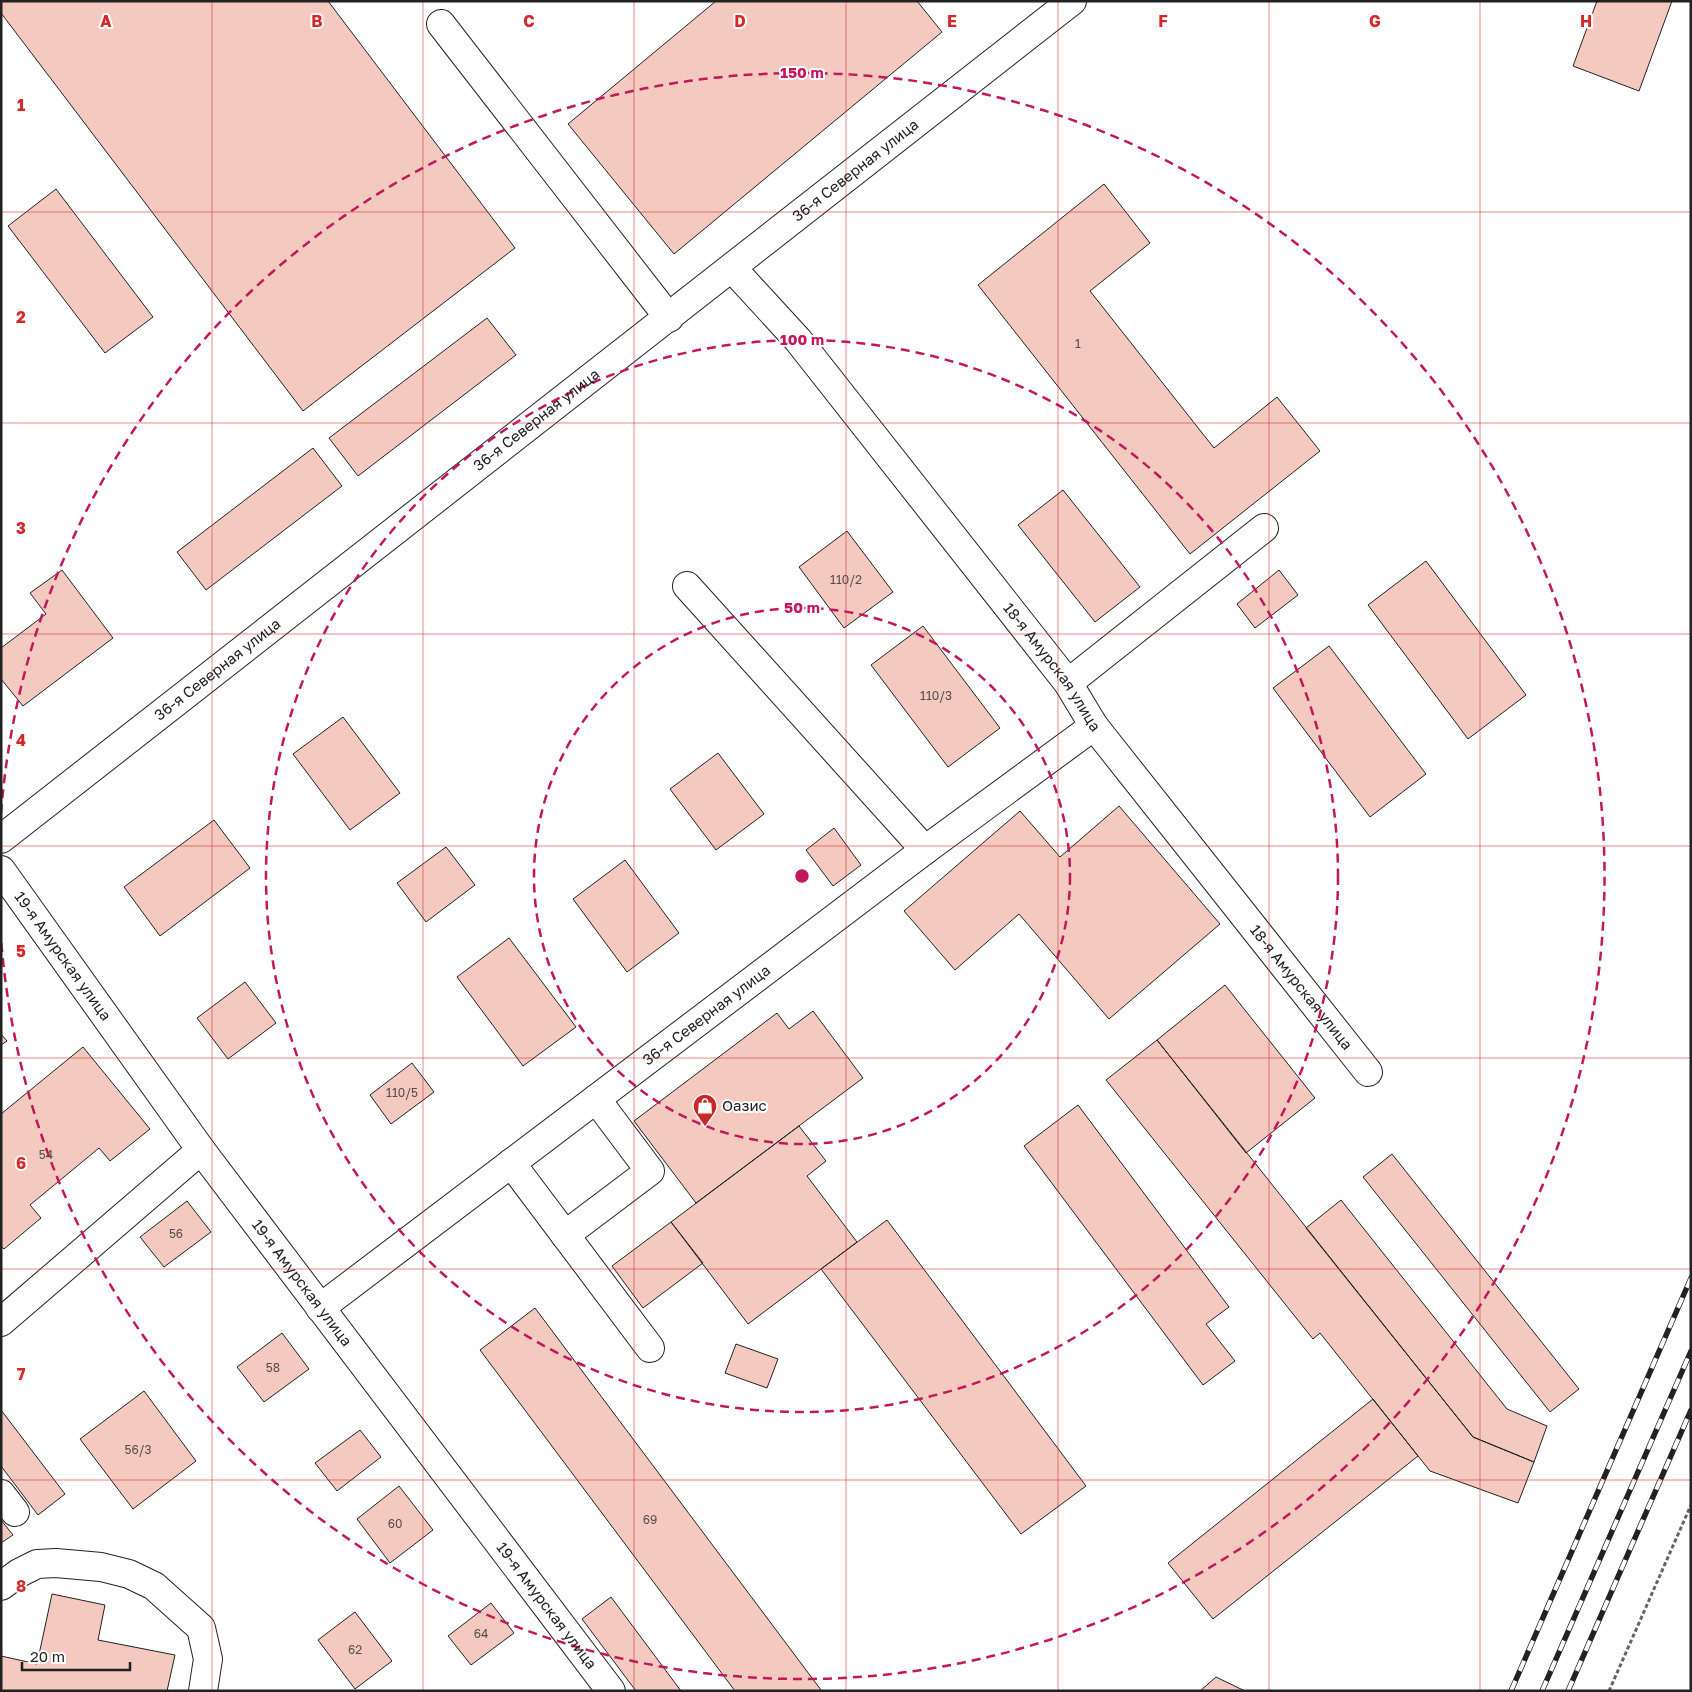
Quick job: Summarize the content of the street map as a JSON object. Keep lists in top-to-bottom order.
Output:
{
  "streets": {
    "street": ["36-я Северная улица", "18-я Амурская улица", "19-я Амурская улица"]
  },
  "crossings": [
    ["36-я Северная улица", "18-я Амурская улица"],
    ["36-я Северная улица", "19-я Амурская улица"]
  ],
  "places": {
    "shop": ["Оазис"]
  },
  "house_numbers": [
    "1",
    "110/2",
    "110/3",
    "110/5",
    "54",
    "56",
    "58",
    "56/3",
    "69",
    "60",
    "64",
    "62"
  ],
  "scale_bar": "20 m",
  "grid": {
    "columns": [
      "A",
      "B",
      "C",
      "D",
      "E",
      "F",
      "G",
      "H"
    ],
    "rows": [
      "1",
      "2",
      "3",
      "4",
      "5",
      "6",
      "7",
      "8"
    ]
  },
  "rings": ["150 m", "100 m", "50 m"]
}
